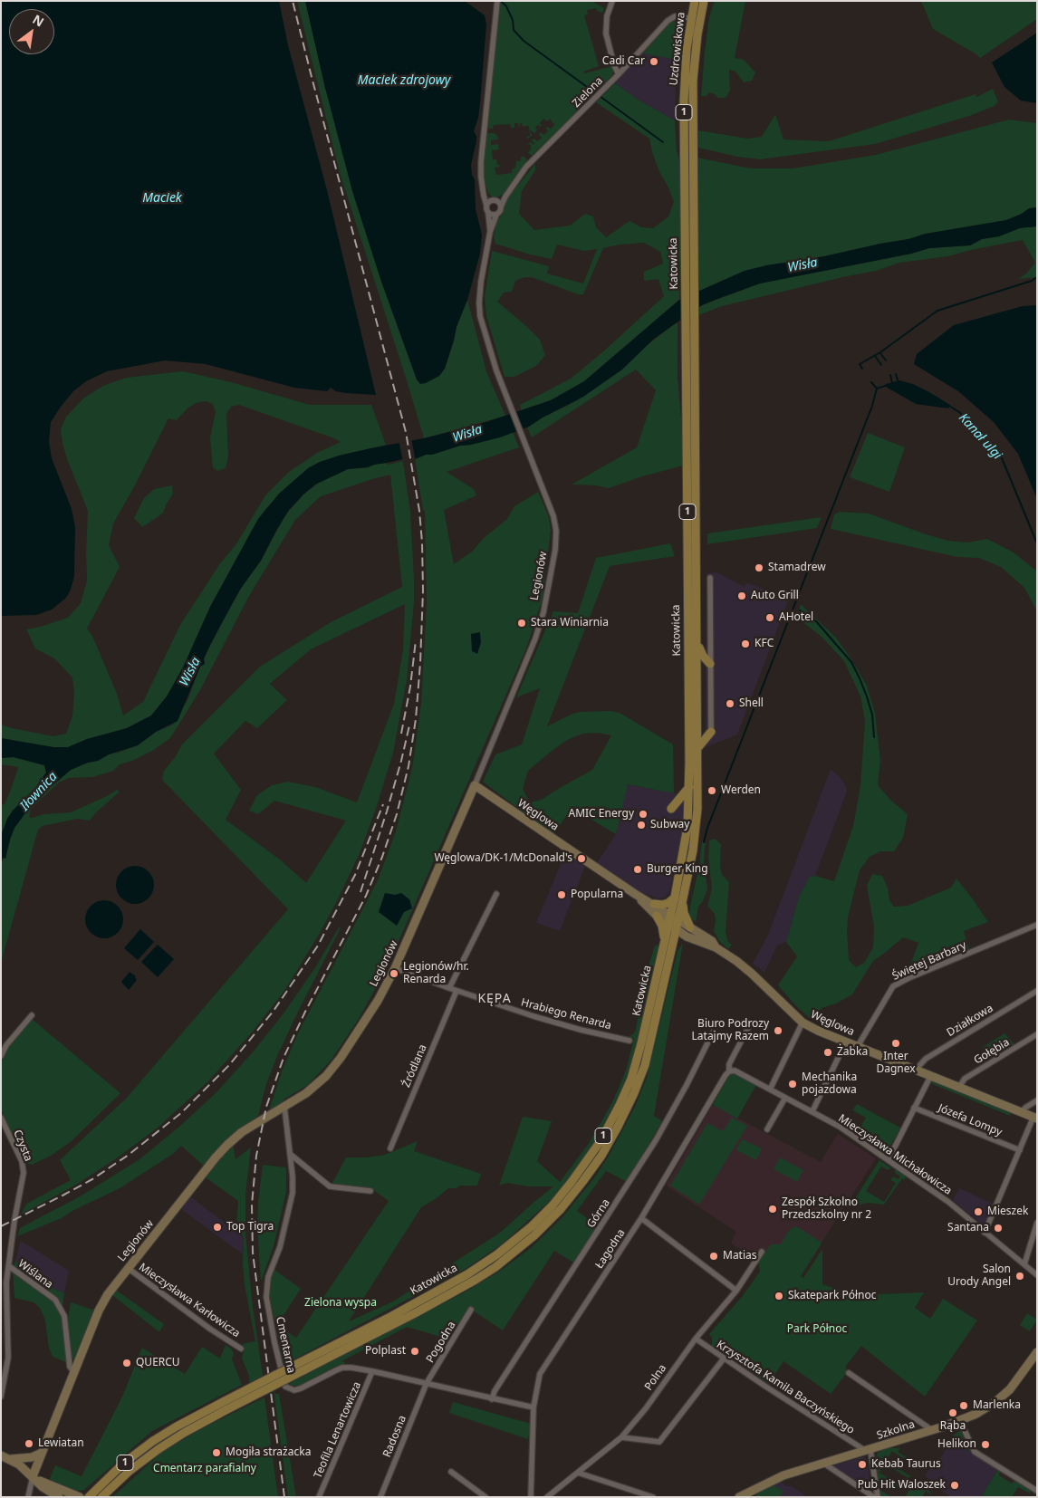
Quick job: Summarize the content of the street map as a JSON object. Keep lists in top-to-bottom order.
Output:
{
  "streets": {
    "main road": ["Uzdrowiskowa", "1", "Katowicka"],
    "street": [
      "Zielona",
      "Legionów",
      "Węglowa",
      "Świętej Barbary",
      "Hrabiego Renarda",
      "Działkowa",
      "Gołębia",
      "Źródlana",
      "Józefa Lompy",
      "Czysta",
      "Mieczysława Michałowicza",
      "Górna",
      "Łagodna",
      "Wiślana",
      "Mieczysława Karłowicza",
      "Pogodna",
      "Cmentarna",
      "Polna",
      "Krzysztofa Kamila Baczyńskiego",
      "Teofila Lenartowicza",
      "Szkolna",
      "Radosna"
    ]
  },
  "crossings": [
    ["Uzdrowiskowa", "Zielona"],
    ["Uzdrowiskowa", "Katowicka"],
    ["Katowicka", "Węglowa"],
    ["Legionów", "Węglowa"],
    ["Legionów", "Hrabiego Renarda"],
    ["Legionów", "Wiślana"],
    ["Legionów", "Mieczysława Karłowicza"],
    ["Legionów", "Cmentarna"],
    ["Węglowa", "Świętej Barbary"],
    ["Węglowa", "Działkowa"],
    ["Węglowa", "Gołębia"],
    ["Hrabiego Renarda", "Źródlana"],
    ["Czysta", "Wiślana"],
    ["Mieczysława Michałowicza", "Łagodna"],
    ["Górna", "Cmentarna"],
    ["Łagodna", "Cmentarna"],
    ["Pogodna", "Cmentarna"],
    ["Pogodna", "Radosna"],
    ["Cmentarna", "Teofila Lenartowicza"],
    ["Cmentarna", "Radosna"],
    ["Polna", "Krzysztofa Kamila Baczyńskiego"],
    ["Krzysztofa Kamila Baczyńskiego", "Szkolna"]
  ],
  "districts": ["KĘPA"],
  "water": [
    "Maciek zdrojowy",
    "Maciek",
    "Wisła",
    "Kanał ulgi",
    "Iłownica"
  ],
  "parks": ["Zielona wyspa", "Park Północ", "Cmentarz parafialny"],
  "places": [
    "Cadi Car",
    "Stamadrew",
    "Auto Grill",
    "AHotel",
    "Stara Winiarnia",
    "KFC",
    "Shell",
    "Werden",
    "AMIC Energy",
    "Subway",
    "Węglowa/DK-1/McDonald's",
    "Burger King",
    "Popularna",
    "Legionów/hr. Renarda",
    "Biuro Podrozy Latajmy Razem",
    "Inter Dagnex",
    "Żabka",
    "Mechanika pojazdowa",
    "Zespół Szkolno Przedszkolny nr 2",
    "Mieszek",
    "Top Tigra",
    "Santana",
    "Matias",
    "Salon Urody Angel",
    "Skatepark Północ",
    "Polplast",
    "QUERCU",
    "Marlenka",
    "Rąba",
    "Lewiatan",
    "Helikon",
    "Mogiła strażacka",
    "Kebab Taurus",
    "Pub Hit Waloszek"
  ],
  "north": "top right"
}
